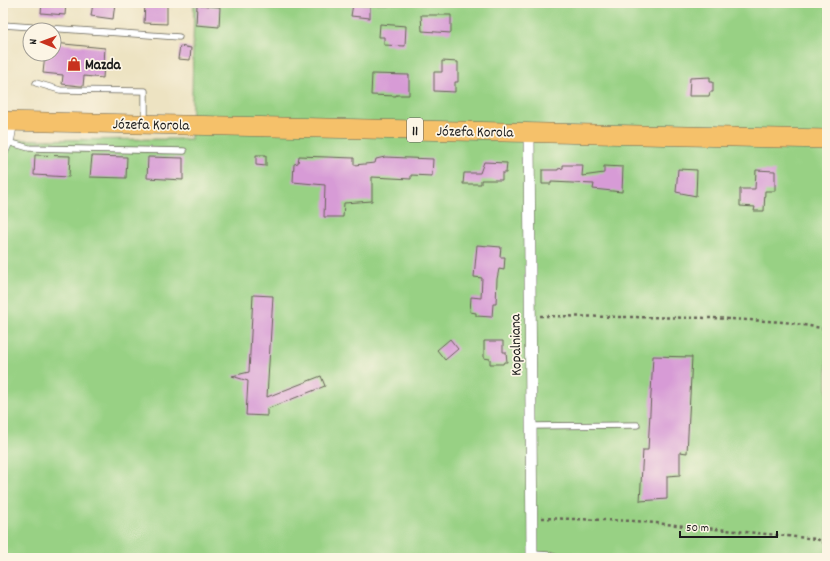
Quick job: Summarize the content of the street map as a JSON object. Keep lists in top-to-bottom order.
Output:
{
  "streets": {
    "highway": ["Józefa Korola", "11"],
    "street": ["Kopalniana"]
  },
  "crossings": [
    ["Józefa Korola", "Kopalniana"]
  ],
  "places": {
    "shop": ["Mazda"]
  },
  "scale_bar": "50 m",
  "north": "left"
}
